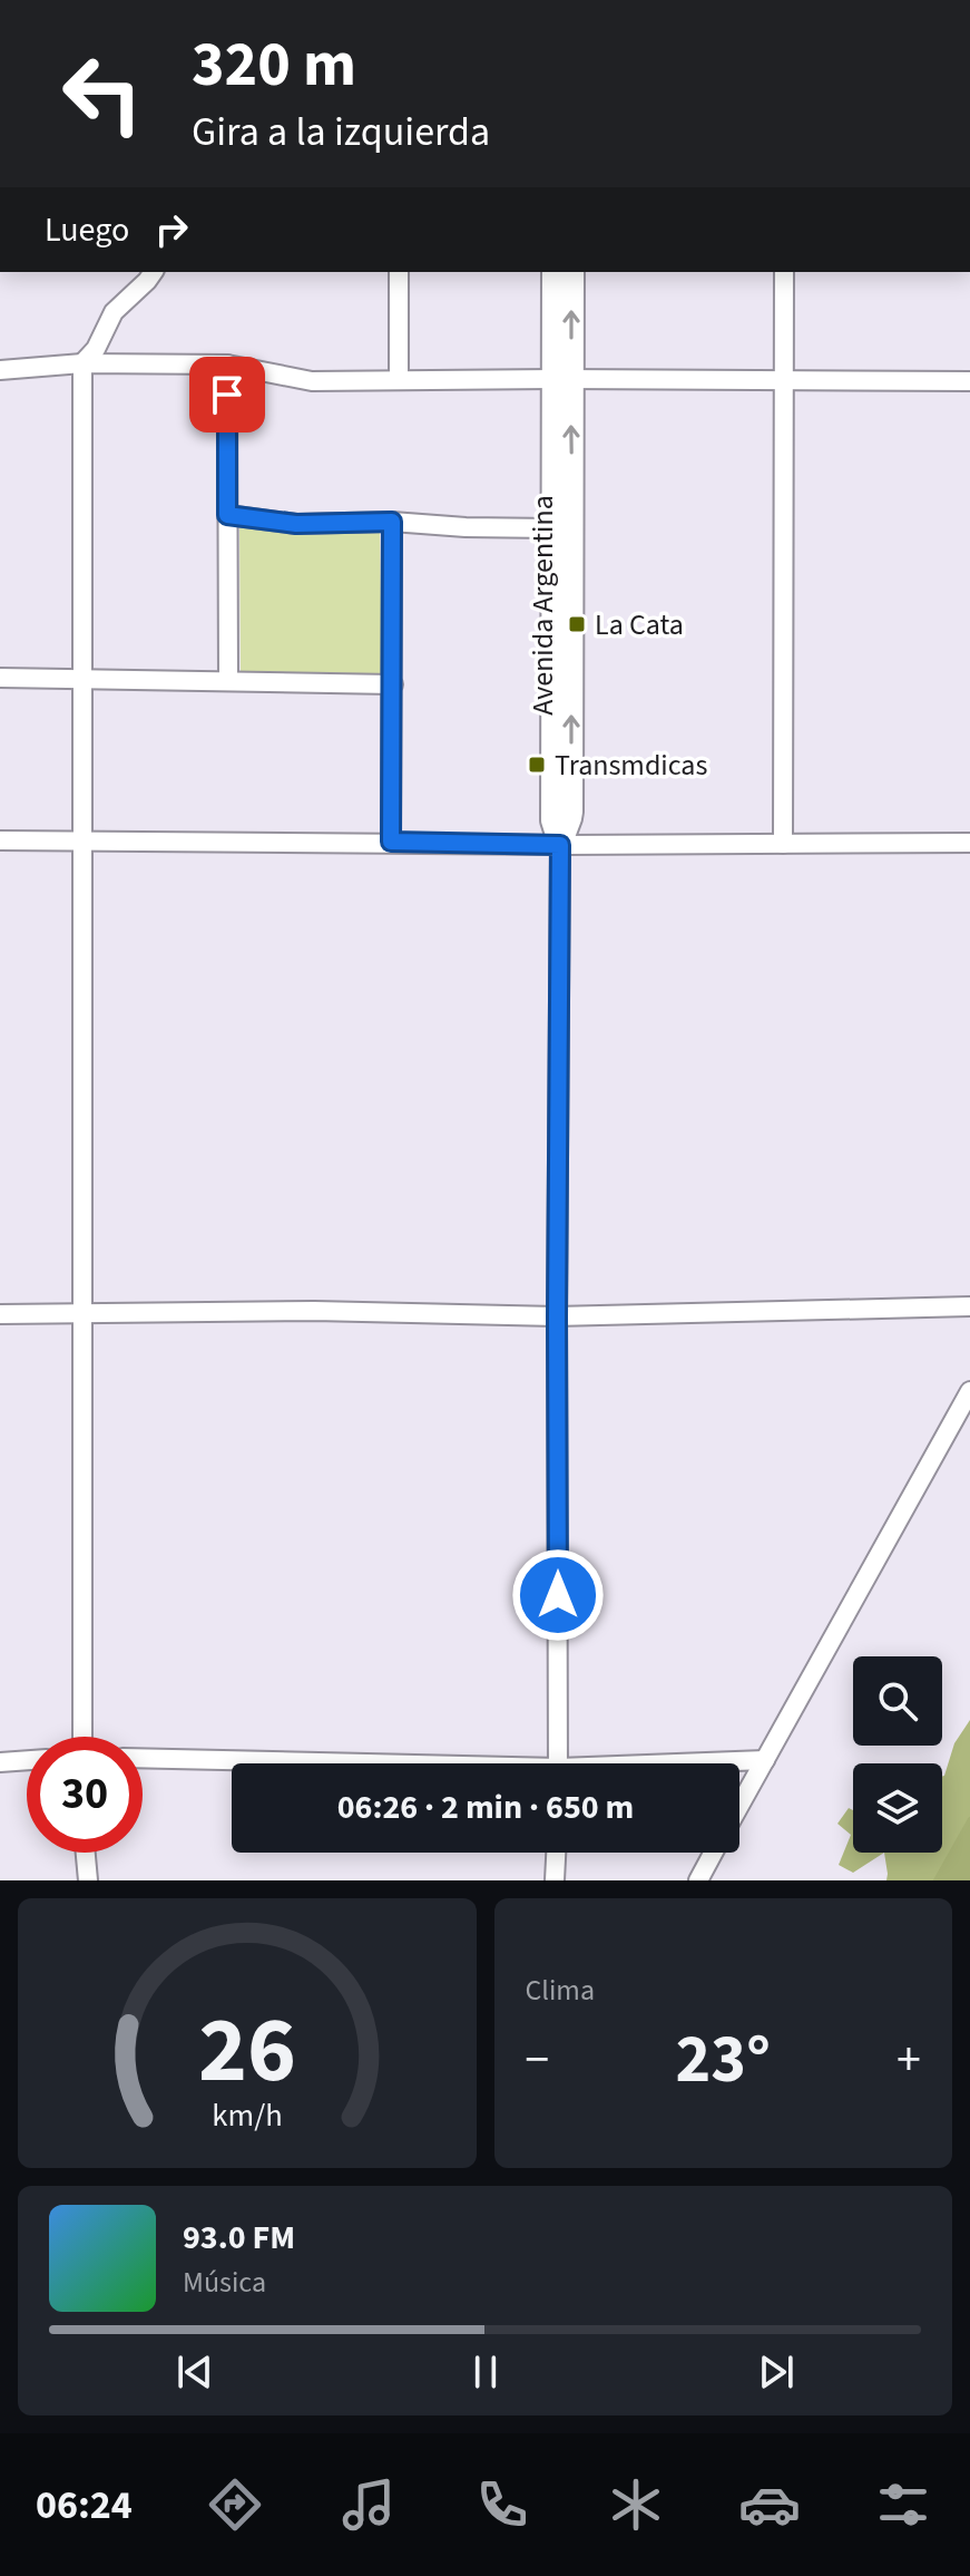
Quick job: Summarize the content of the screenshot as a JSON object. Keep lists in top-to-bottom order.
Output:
{
  "streets": {
    "main road": ["Avenida Argentina"]
  },
  "places": {
    "transit": ["La Cata", "Transmdicas"]
  },
  "page": {
    "turn": ["320 m", "Gira a la izquierda"],
    "then": "Luego",
    "limit": "30",
    "trip": "06:26 · 2 min · 650 m",
    "tile": "Clima",
    "heat": ["−", "23°", "+"],
    "song": ["93.0 FM", "Música"],
    "tabs": "06:24",
    "gauge": ["26", "km/h"]
  }
}
